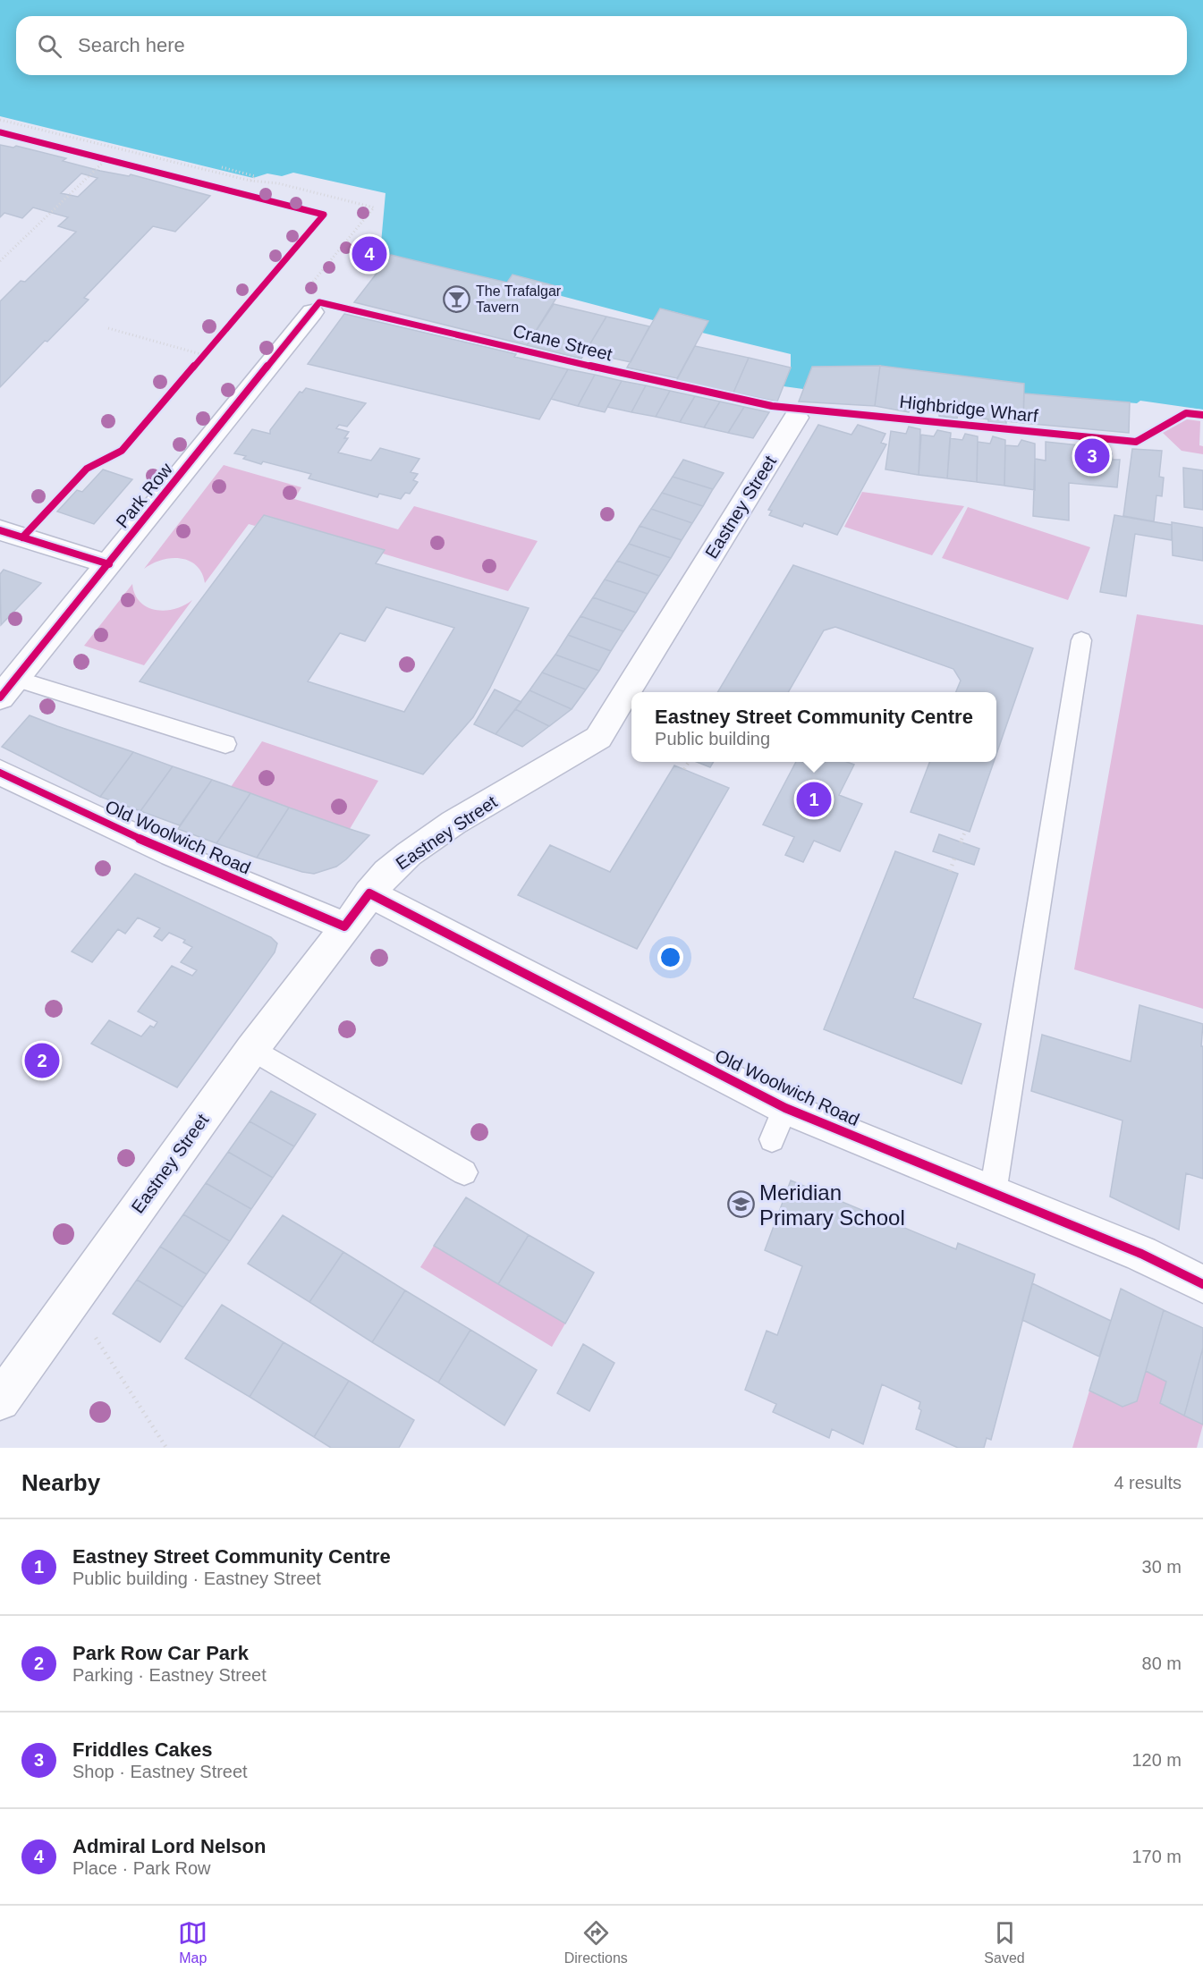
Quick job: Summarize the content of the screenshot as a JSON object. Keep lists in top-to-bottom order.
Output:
{
  "streets": {
    "street": ["Park Row", "Eastney Street", "Old Woolwich Road"],
    "cycle path": ["Crane Street"]
  },
  "crossings": [
    ["Eastney Street", "Old Woolwich Road"]
  ],
  "places": {
    "bar": ["The Trafalgar Tavern"],
    "school or university": ["Meridian Primary School"]
  },
  "page": {
    "search": "Search here",
    "pins": [
      "4",
      "3",
      "1",
      "2"
    ],
    "popup": ["Eastney Street Community Centre", "Public building"],
    "heading": ["Nearby", "4 results"],
    "list": [
      {
        "mark": "1",
        "name": "Eastney Street Community Centre",
        "note": "Public building · Eastney Street",
        "value": "30 m"
      },
      {
        "mark": "2",
        "name": "Park Row Car Park",
        "note": "Parking · Eastney Street",
        "value": "80 m"
      },
      {
        "mark": "3",
        "name": "Friddles Cakes",
        "note": "Shop · Eastney Street",
        "value": "120 m"
      },
      {
        "mark": "4",
        "name": "Admiral Lord Nelson",
        "note": "Place · Park Row",
        "value": "170 m"
      }
    ],
    "nav": ["Map", "Directions", "Saved"]
  }
}
